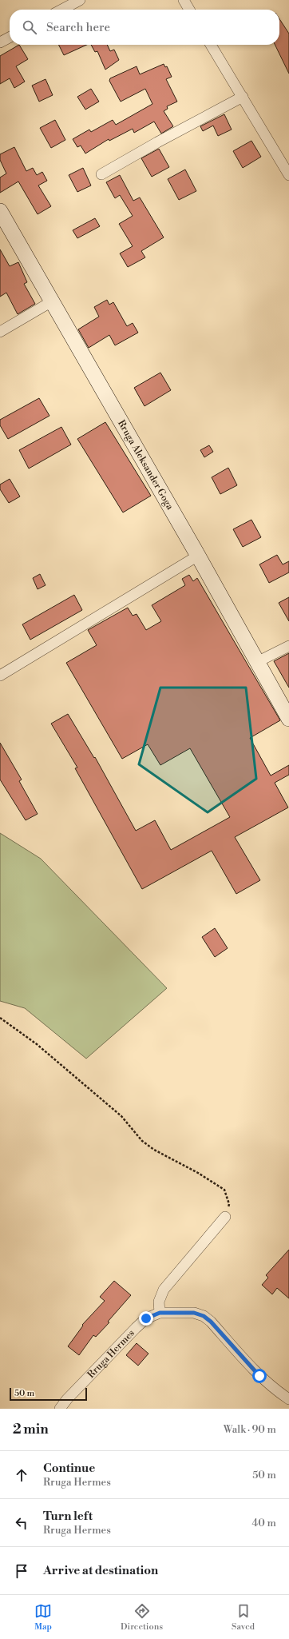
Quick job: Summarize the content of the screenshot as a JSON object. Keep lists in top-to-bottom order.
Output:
{
  "streets": {
    "main road": ["Rruga Aleksander Goga"],
    "street": ["Rruga Hermes"]
  },
  "scale_bar": "50 m",
  "page": {
    "search": "Search here",
    "scale": "50 m",
    "heading": ["2 min", "Walk · 90 m"],
    "list": [
      ["Continue", "Rruga Hermes", "50 m"],
      ["Turn left", "Rruga Hermes", "40 m"],
      "Arrive at destination"
    ],
    "nav": ["Map", "Directions", "Saved"]
  }
}
